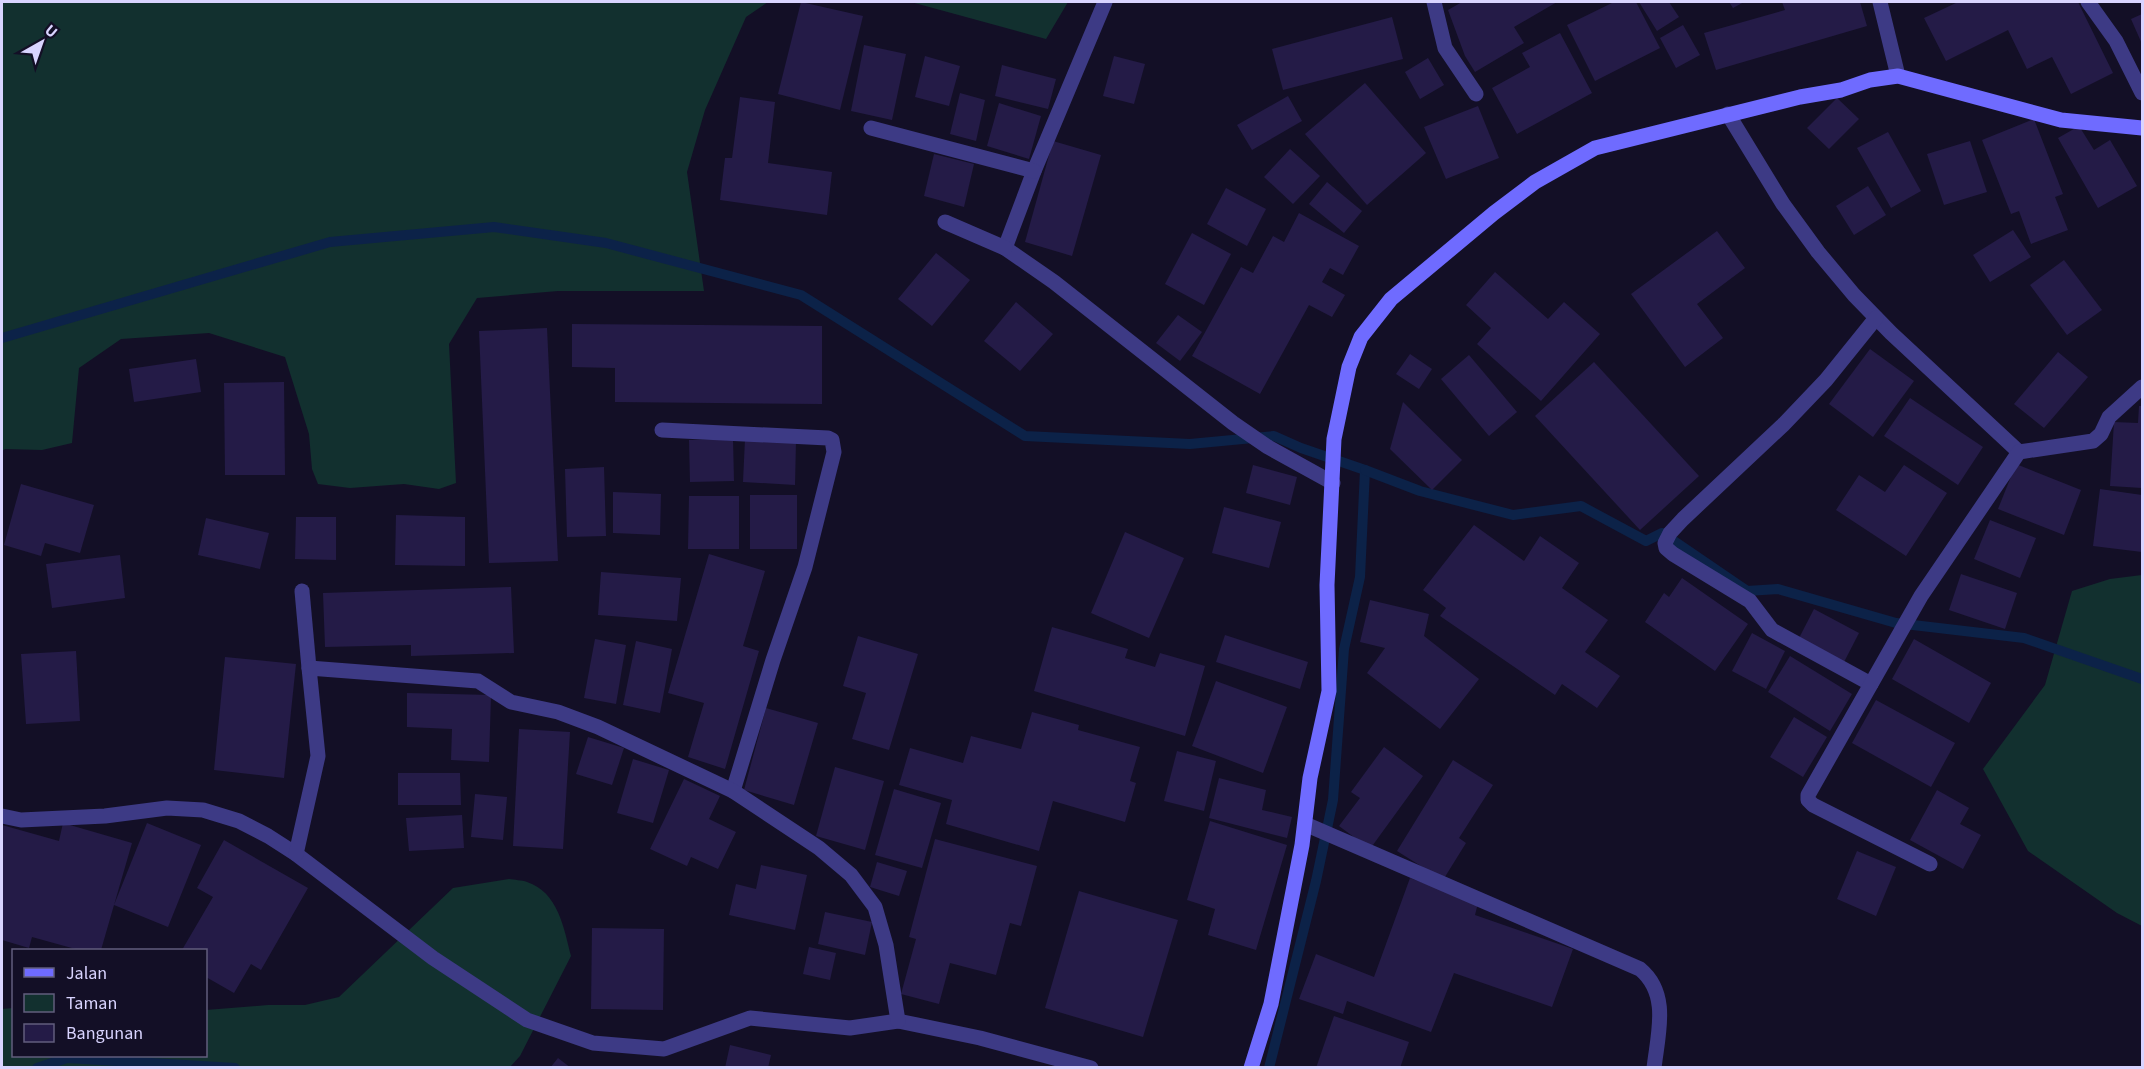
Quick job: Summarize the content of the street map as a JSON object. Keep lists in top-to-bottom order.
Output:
{
  "legend": ["Jalan", "Taman", "Bangunan"],
  "north": "top right"
}
